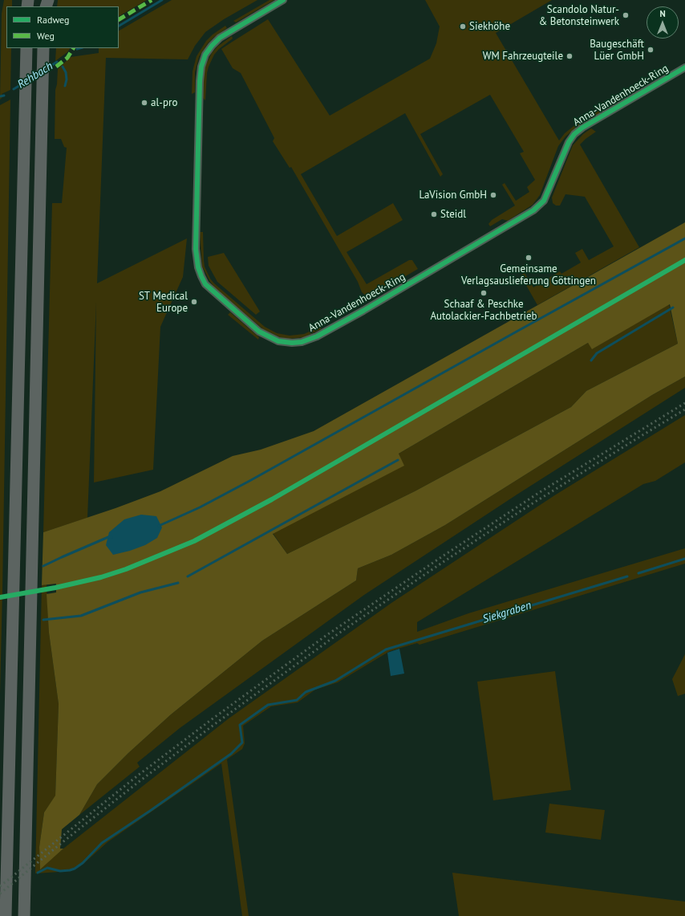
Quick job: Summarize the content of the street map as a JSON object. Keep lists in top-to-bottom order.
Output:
{
  "streets": {
    "street": ["Anna-Vandenhoeck-Ring"]
  },
  "water": ["Rehbach", "Siekgraben"],
  "places": [
    "Scandolo Natur- & Betonsteinwerk",
    "Siekhöhe",
    "Baugeschäft Lüer GmbH",
    "WM Fahrzeugteile",
    "al-pro",
    "LaVision GmbH",
    "Steidl",
    "Gemeinsame Verlagsauslieferung Göttingen",
    "Schaaf & Peschke Autolackier-Fachbetrieb",
    "ST Medical Europe"
  ],
  "legend": ["Radweg", "Weg"],
  "north": "top"
}
